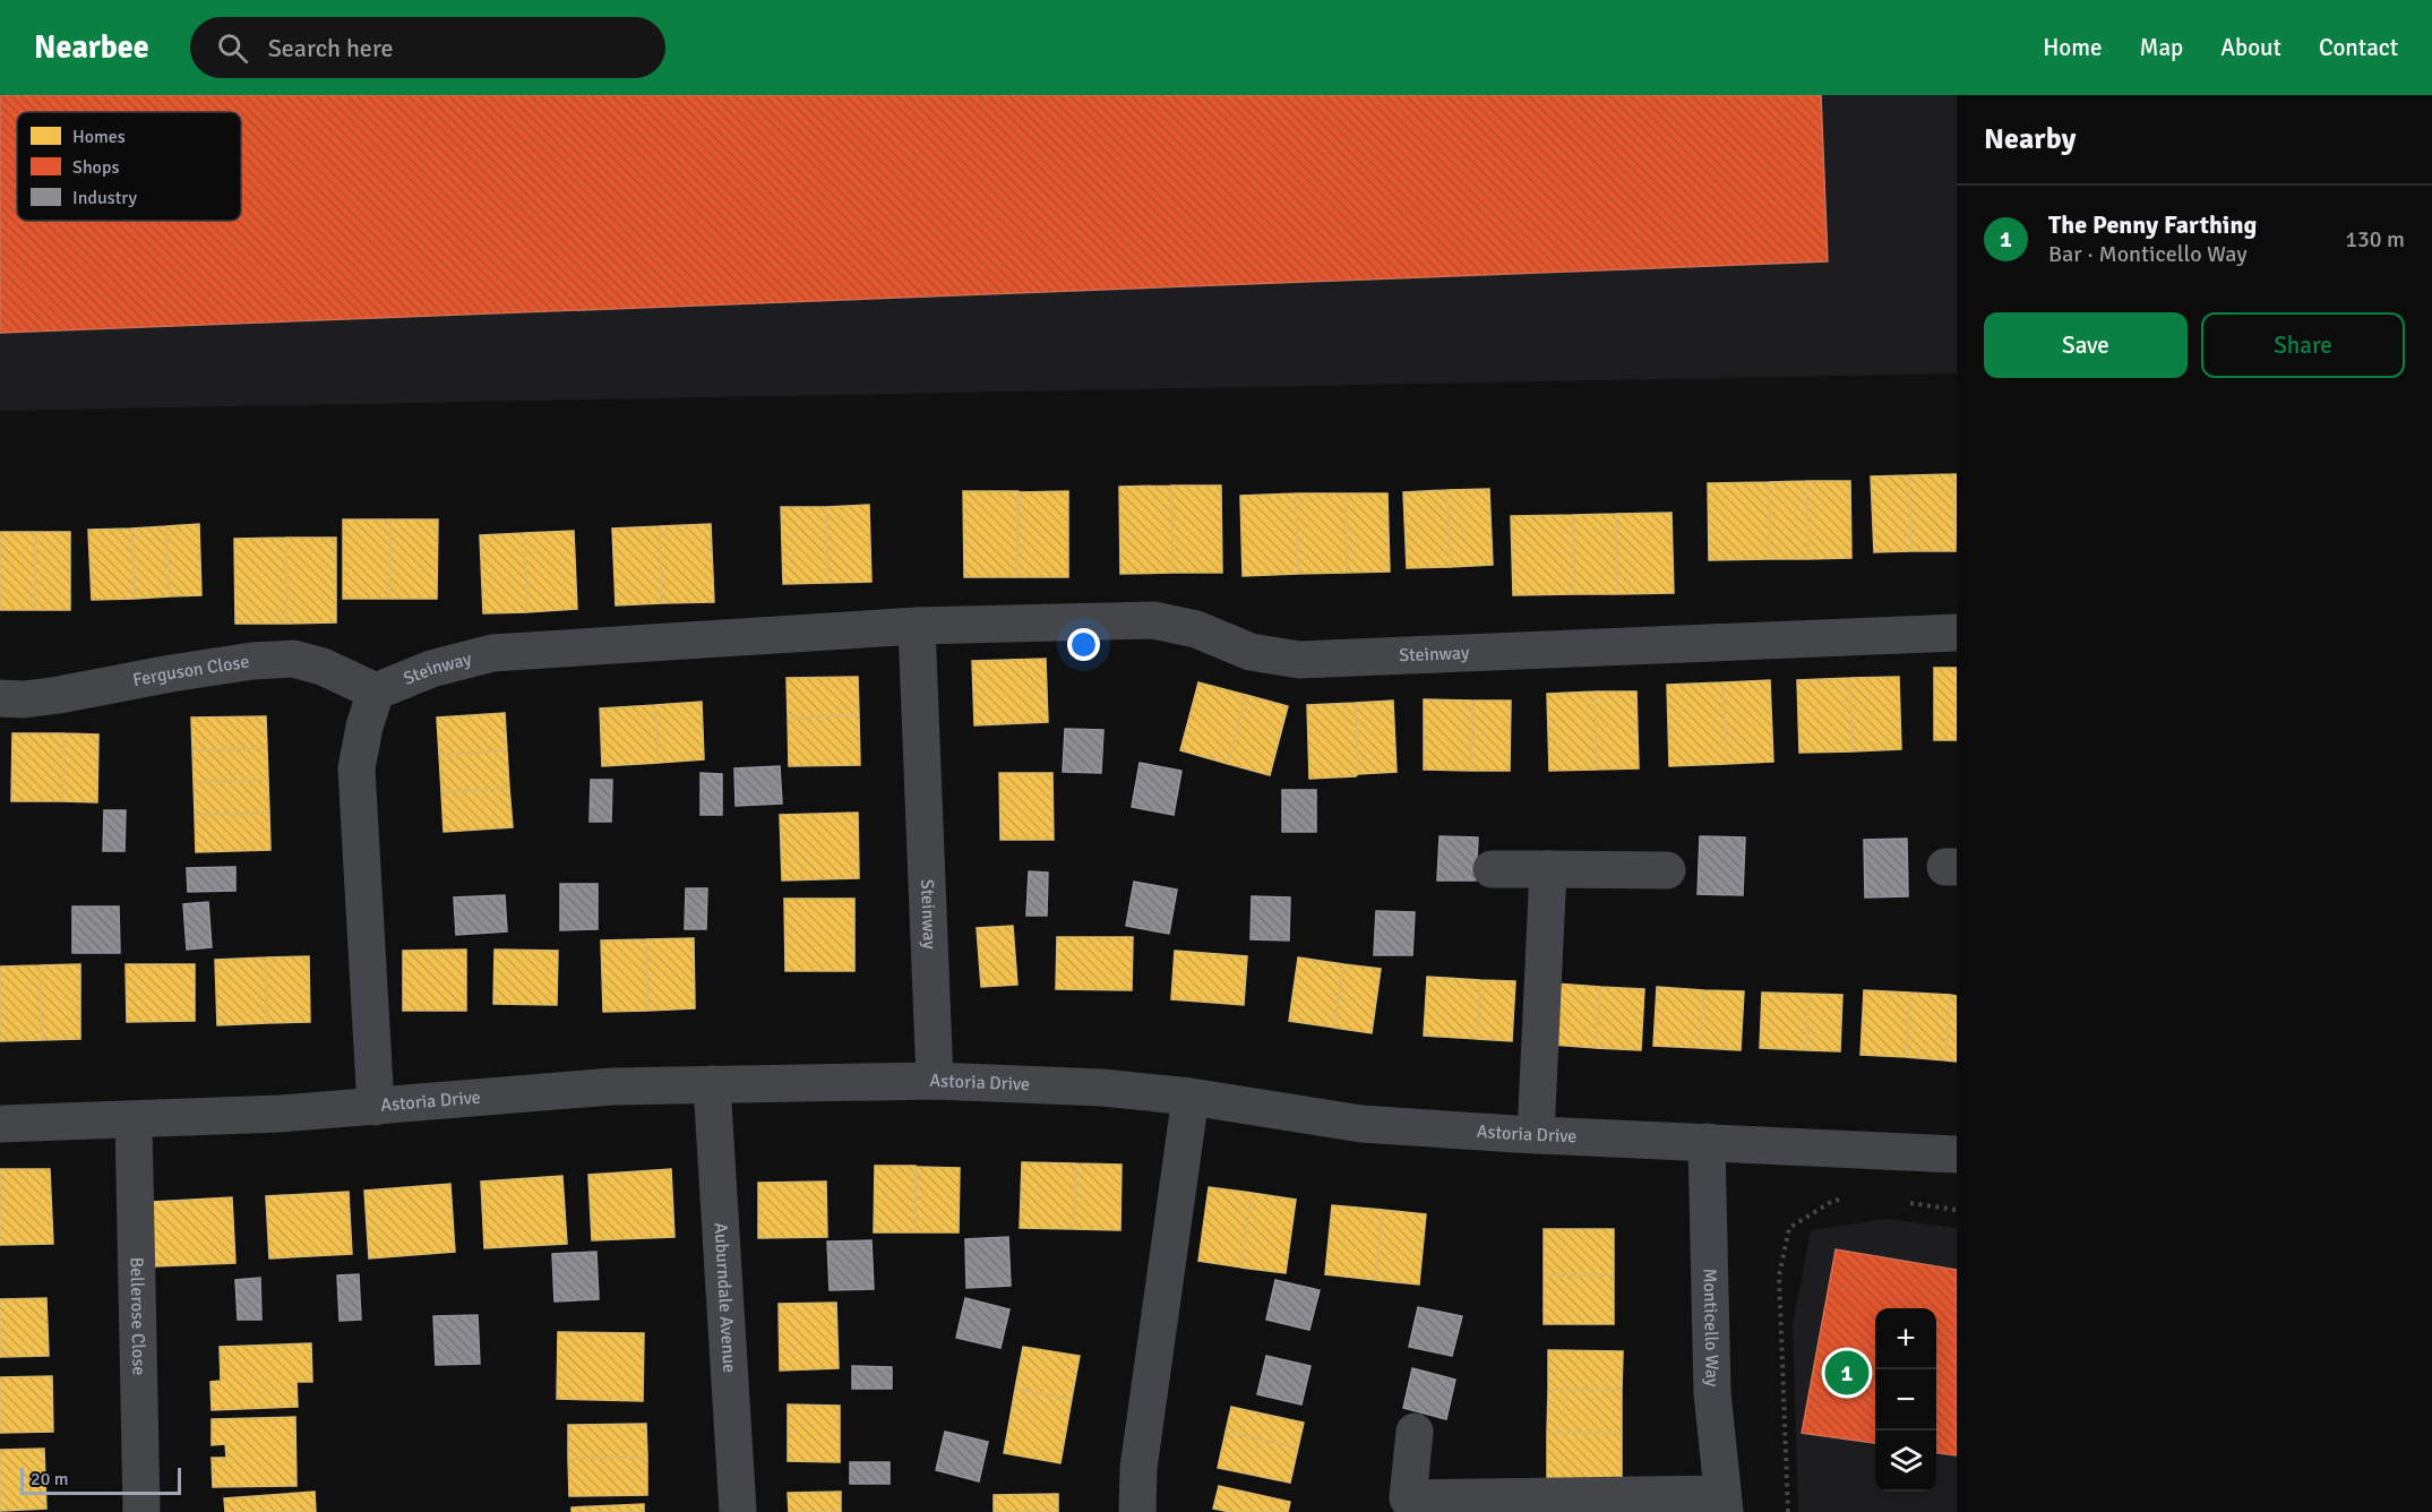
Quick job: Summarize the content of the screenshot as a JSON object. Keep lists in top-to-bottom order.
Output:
{
  "streets": {
    "street": [
      "Steinway",
      "Ferguson Close",
      "Astoria Drive",
      "Auburndale Avenue",
      "Bellerose Close",
      "Monticello Way"
    ]
  },
  "crossings": [
    ["Steinway", "Ferguson Close"],
    ["Steinway", "Astoria Drive"],
    ["Astoria Drive", "Auburndale Avenue"],
    ["Astoria Drive", "Bellerose Close"],
    ["Astoria Drive", "Monticello Way"]
  ],
  "legend": ["Homes", "Shops", "Industry"],
  "scale_bar": "20 m",
  "page": {
    "header": "Nearbee",
    "search": "Search here",
    "nav": [
      "Home",
      "Map",
      "About",
      "Contact"
    ],
    "heading": "Nearby",
    "list": [
      {
        "mark": "1",
        "name": "The Penny Farthing",
        "note": "Bar · Monticello Way",
        "value": "130 m"
      }
    ],
    "buttons": ["Save", "Share"],
    "map_buttons": ["+", "−"],
    "pins": "1",
    "scale": "20 m"
  }
}
